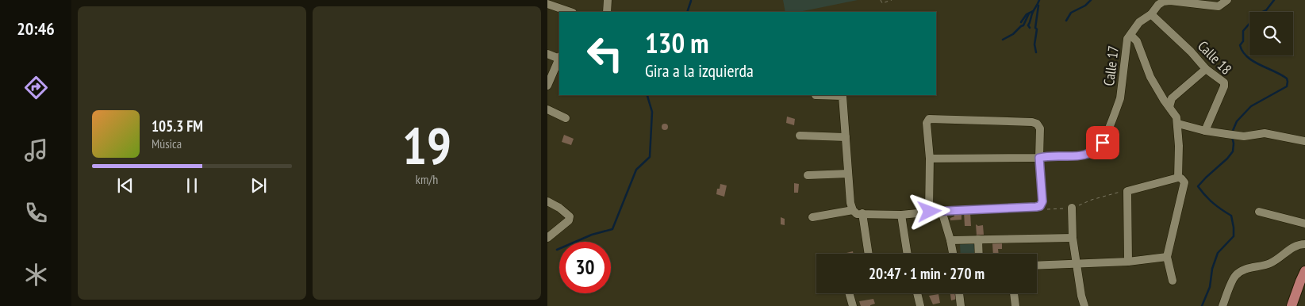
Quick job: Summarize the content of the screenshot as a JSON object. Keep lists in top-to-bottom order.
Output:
{
  "streets": {
    "street": ["Calle 18", "Calle 17"]
  },
  "crossings": [
    ["Calle 18", "Calle 17"]
  ],
  "page": {
    "tabs": "20:46",
    "tile": ["19", "km/h"],
    "turn": ["130 m", "Gira a la izquierda"],
    "song": ["105.3 FM", "Música"],
    "limit": "30",
    "trip": "20:47 · 1 min · 270 m"
  }
}
